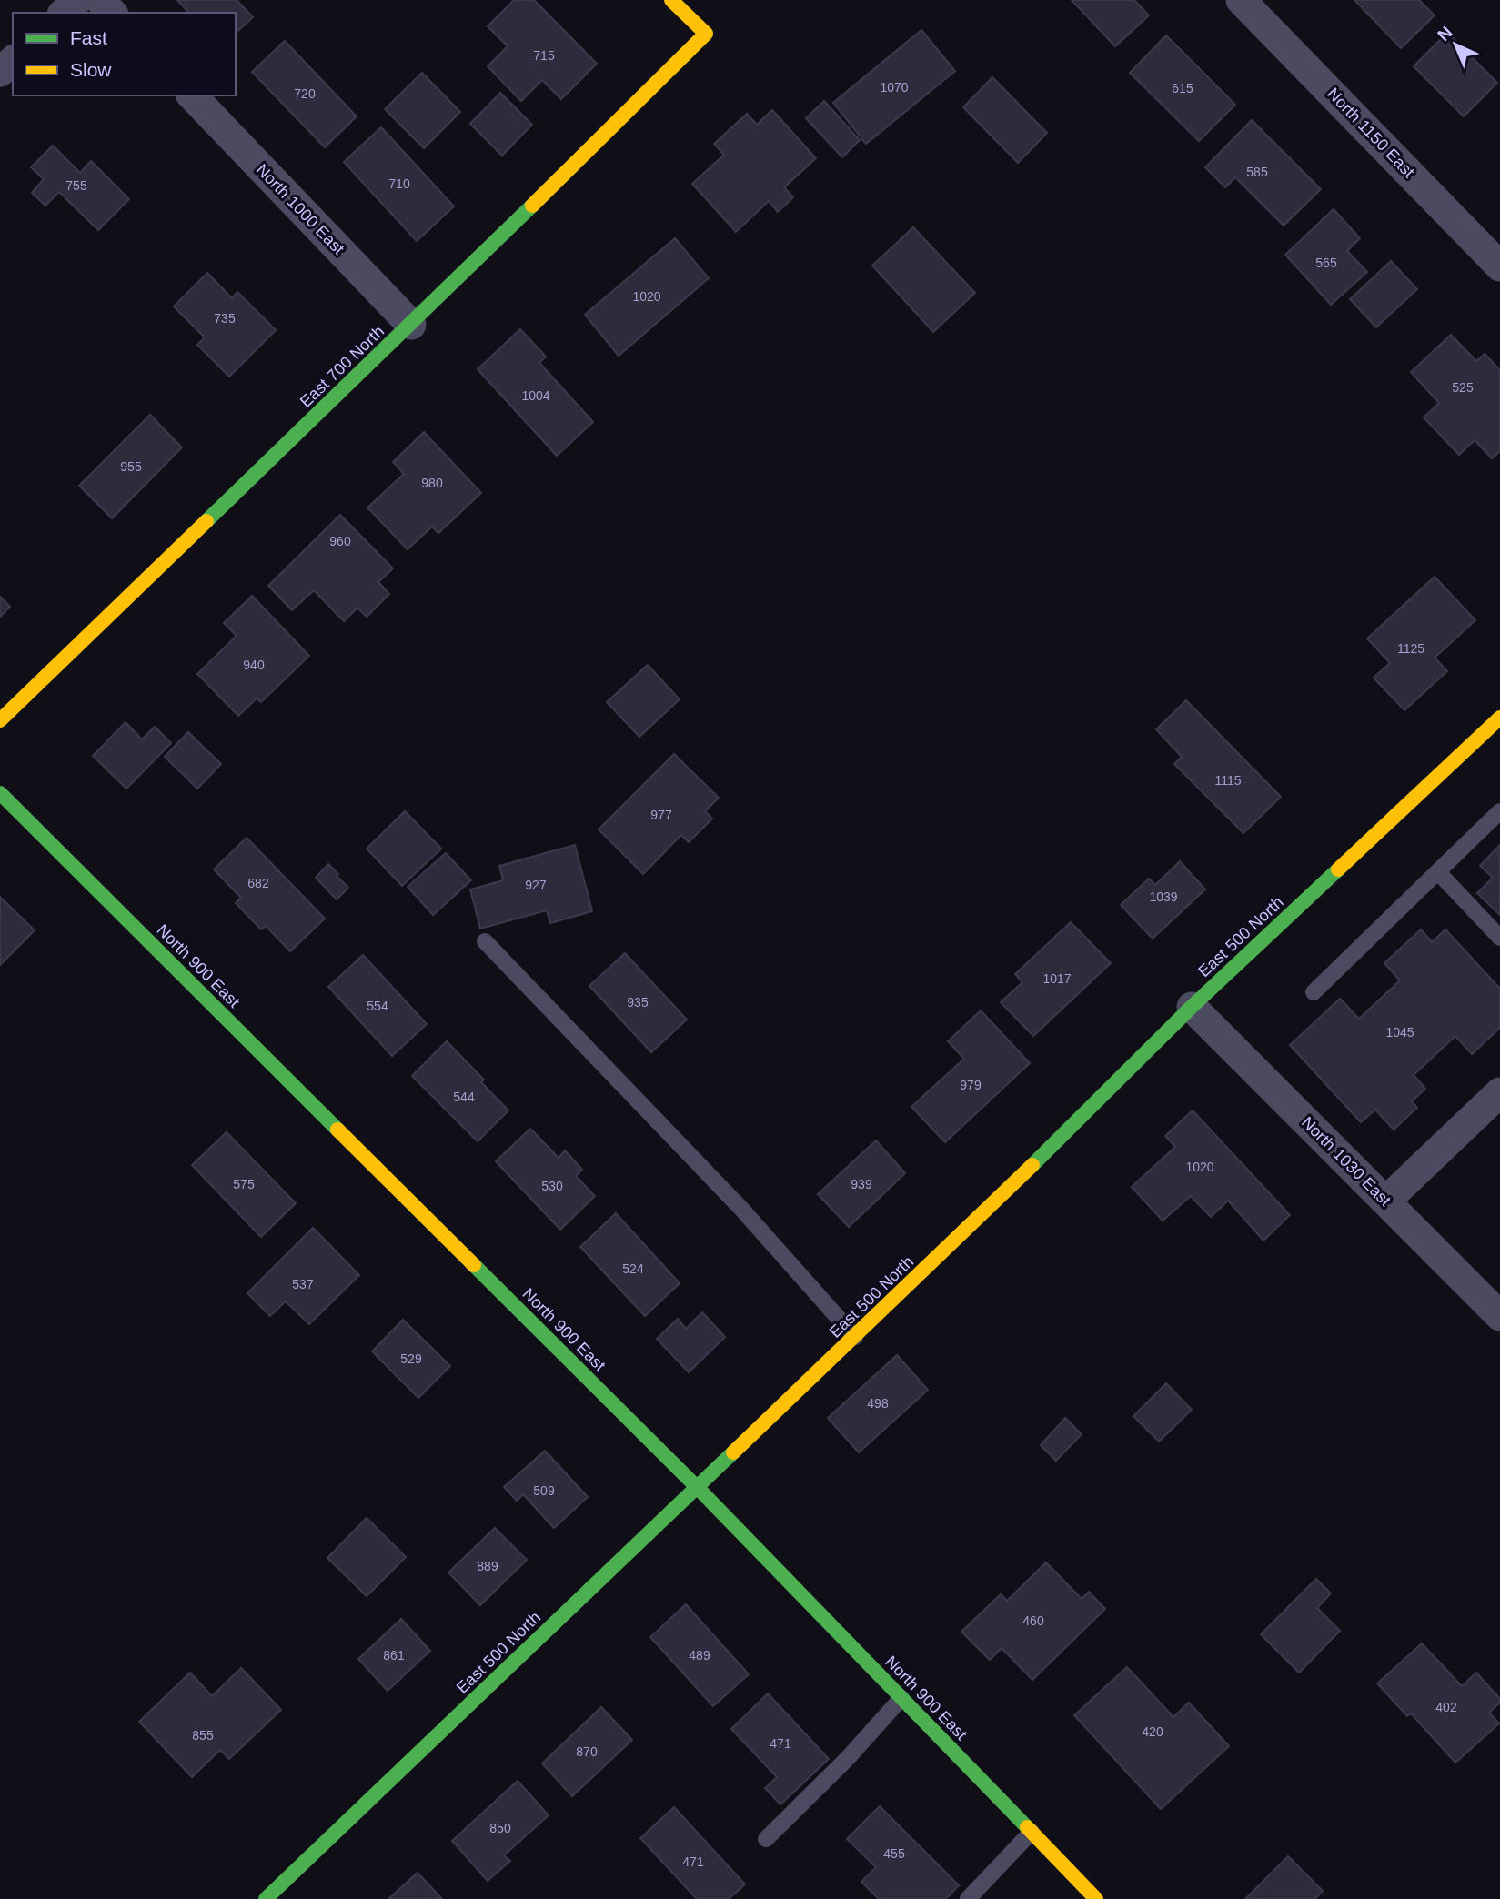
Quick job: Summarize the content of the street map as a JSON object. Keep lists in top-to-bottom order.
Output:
{
  "streets": {
    "street": [
      "North 1150 East",
      "North 1000 East",
      "East 700 North",
      "East 500 North",
      "North 900 East",
      "North 1030 East"
    ]
  },
  "crossings": [
    ["North 1000 East", "East 700 North"],
    ["East 500 North", "North 900 East"],
    ["East 500 North", "North 1030 East"]
  ],
  "house_numbers": [
    "715",
    "1070",
    "615",
    "720",
    "585",
    "710",
    "755",
    "565",
    "1020",
    "735",
    "525",
    "1004",
    "955",
    "980",
    "960",
    "1125",
    "940",
    "1115",
    "977",
    "682",
    "927",
    "1039",
    "1017",
    "935",
    "554",
    "1045",
    "979",
    "544",
    "1020",
    "575",
    "939",
    "530",
    "524",
    "537",
    "529",
    "498",
    "509",
    "889",
    "460",
    "861",
    "489",
    "402",
    "420",
    "855",
    "471",
    "870",
    "850",
    "455",
    "471"
  ],
  "legend": ["Fast", "Slow"],
  "north": "top left"
}
